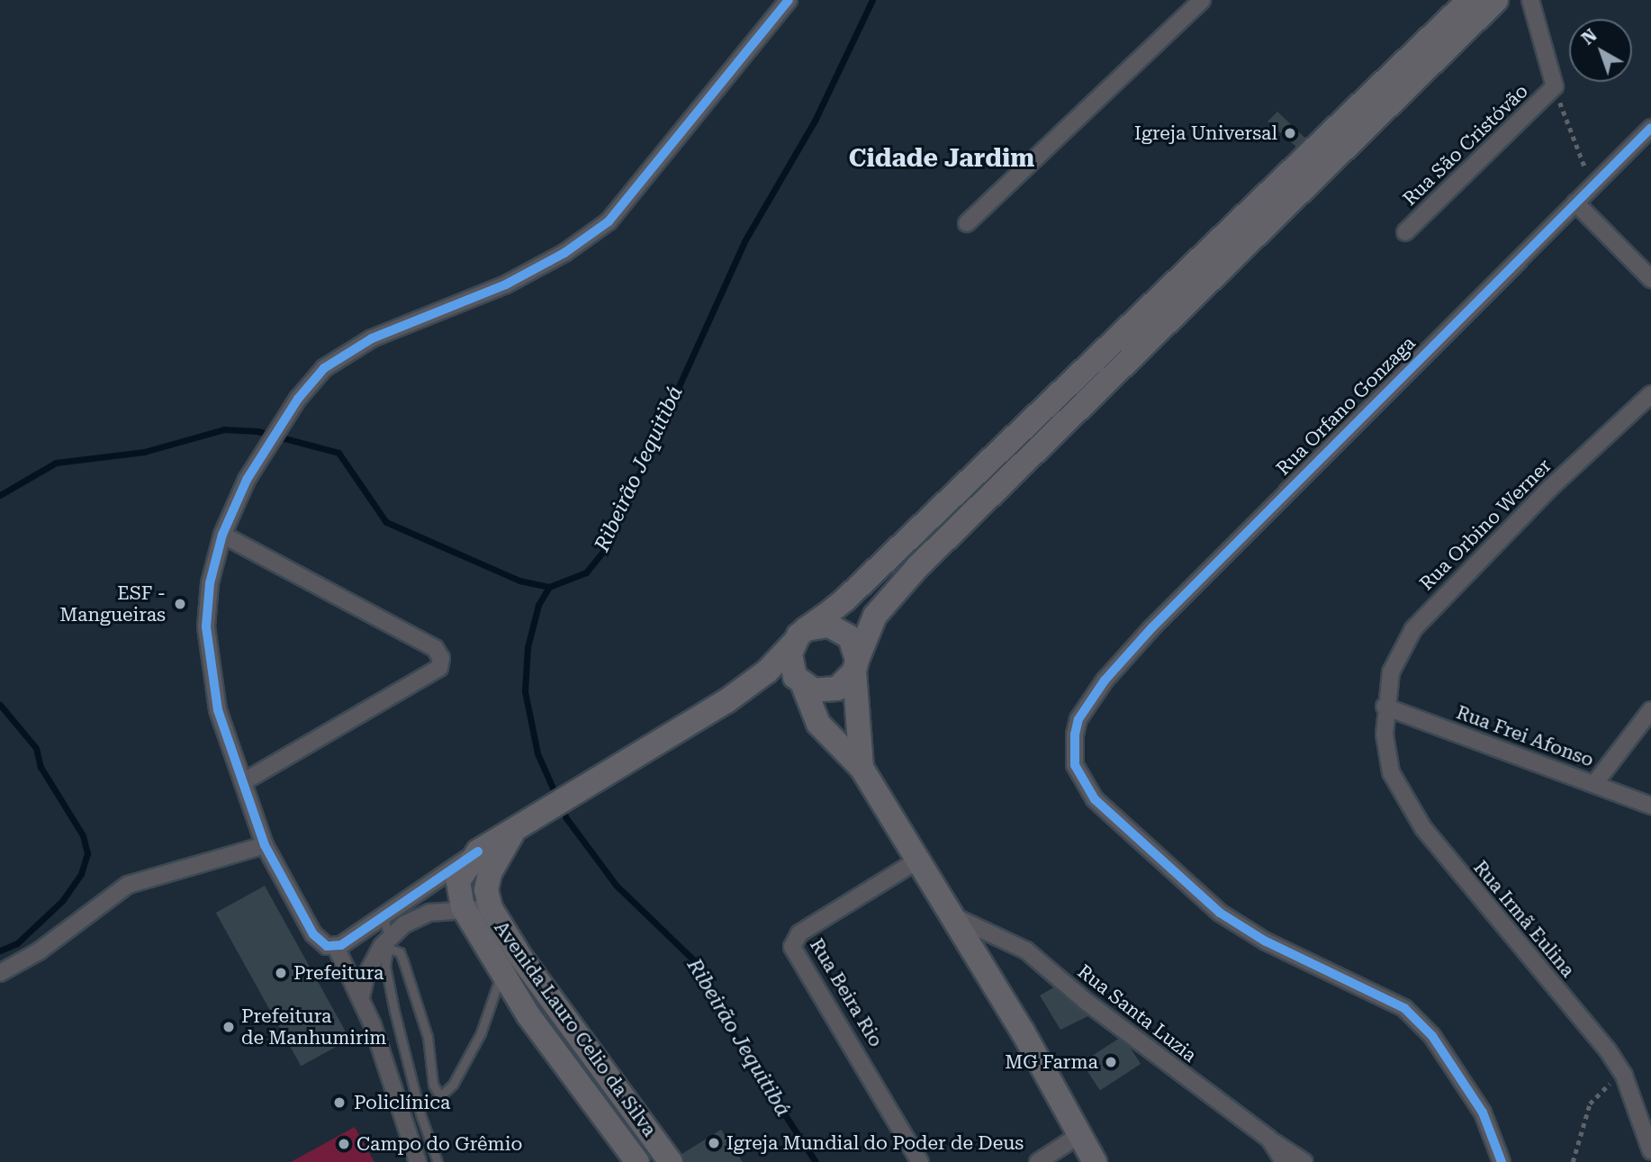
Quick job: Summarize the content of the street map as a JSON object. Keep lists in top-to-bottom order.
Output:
{
  "streets": {
    "street": [
      "Rua São Cristóvão",
      "Rua Orfano Gonzaga",
      "Rua Orbino Werner",
      "Rua Frei Afonso",
      "Rua Irmã Eulina",
      "Rua Beira Rio",
      "Rua Santa Luzia",
      "Avenida Lauro Celio da Silva"
    ]
  },
  "crossings": [
    ["Rua Orbino Werner", "Rua Frei Afonso"],
    ["Rua Orbino Werner", "Rua Irmã Eulina"],
    ["Rua Frei Afonso", "Rua Irmã Eulina"]
  ],
  "districts": ["Cidade Jardim"],
  "water": ["Ribeirão Jequitibá"],
  "places": [
    "Igreja Universal",
    "ESF - Mangueiras",
    "Prefeitura",
    "Prefeitura de Manhumirim",
    "MG Farma",
    "Policlínica",
    "Igreja Mundial do Poder de Deus",
    "Campo do Grêmio"
  ],
  "north": "top left"
}
